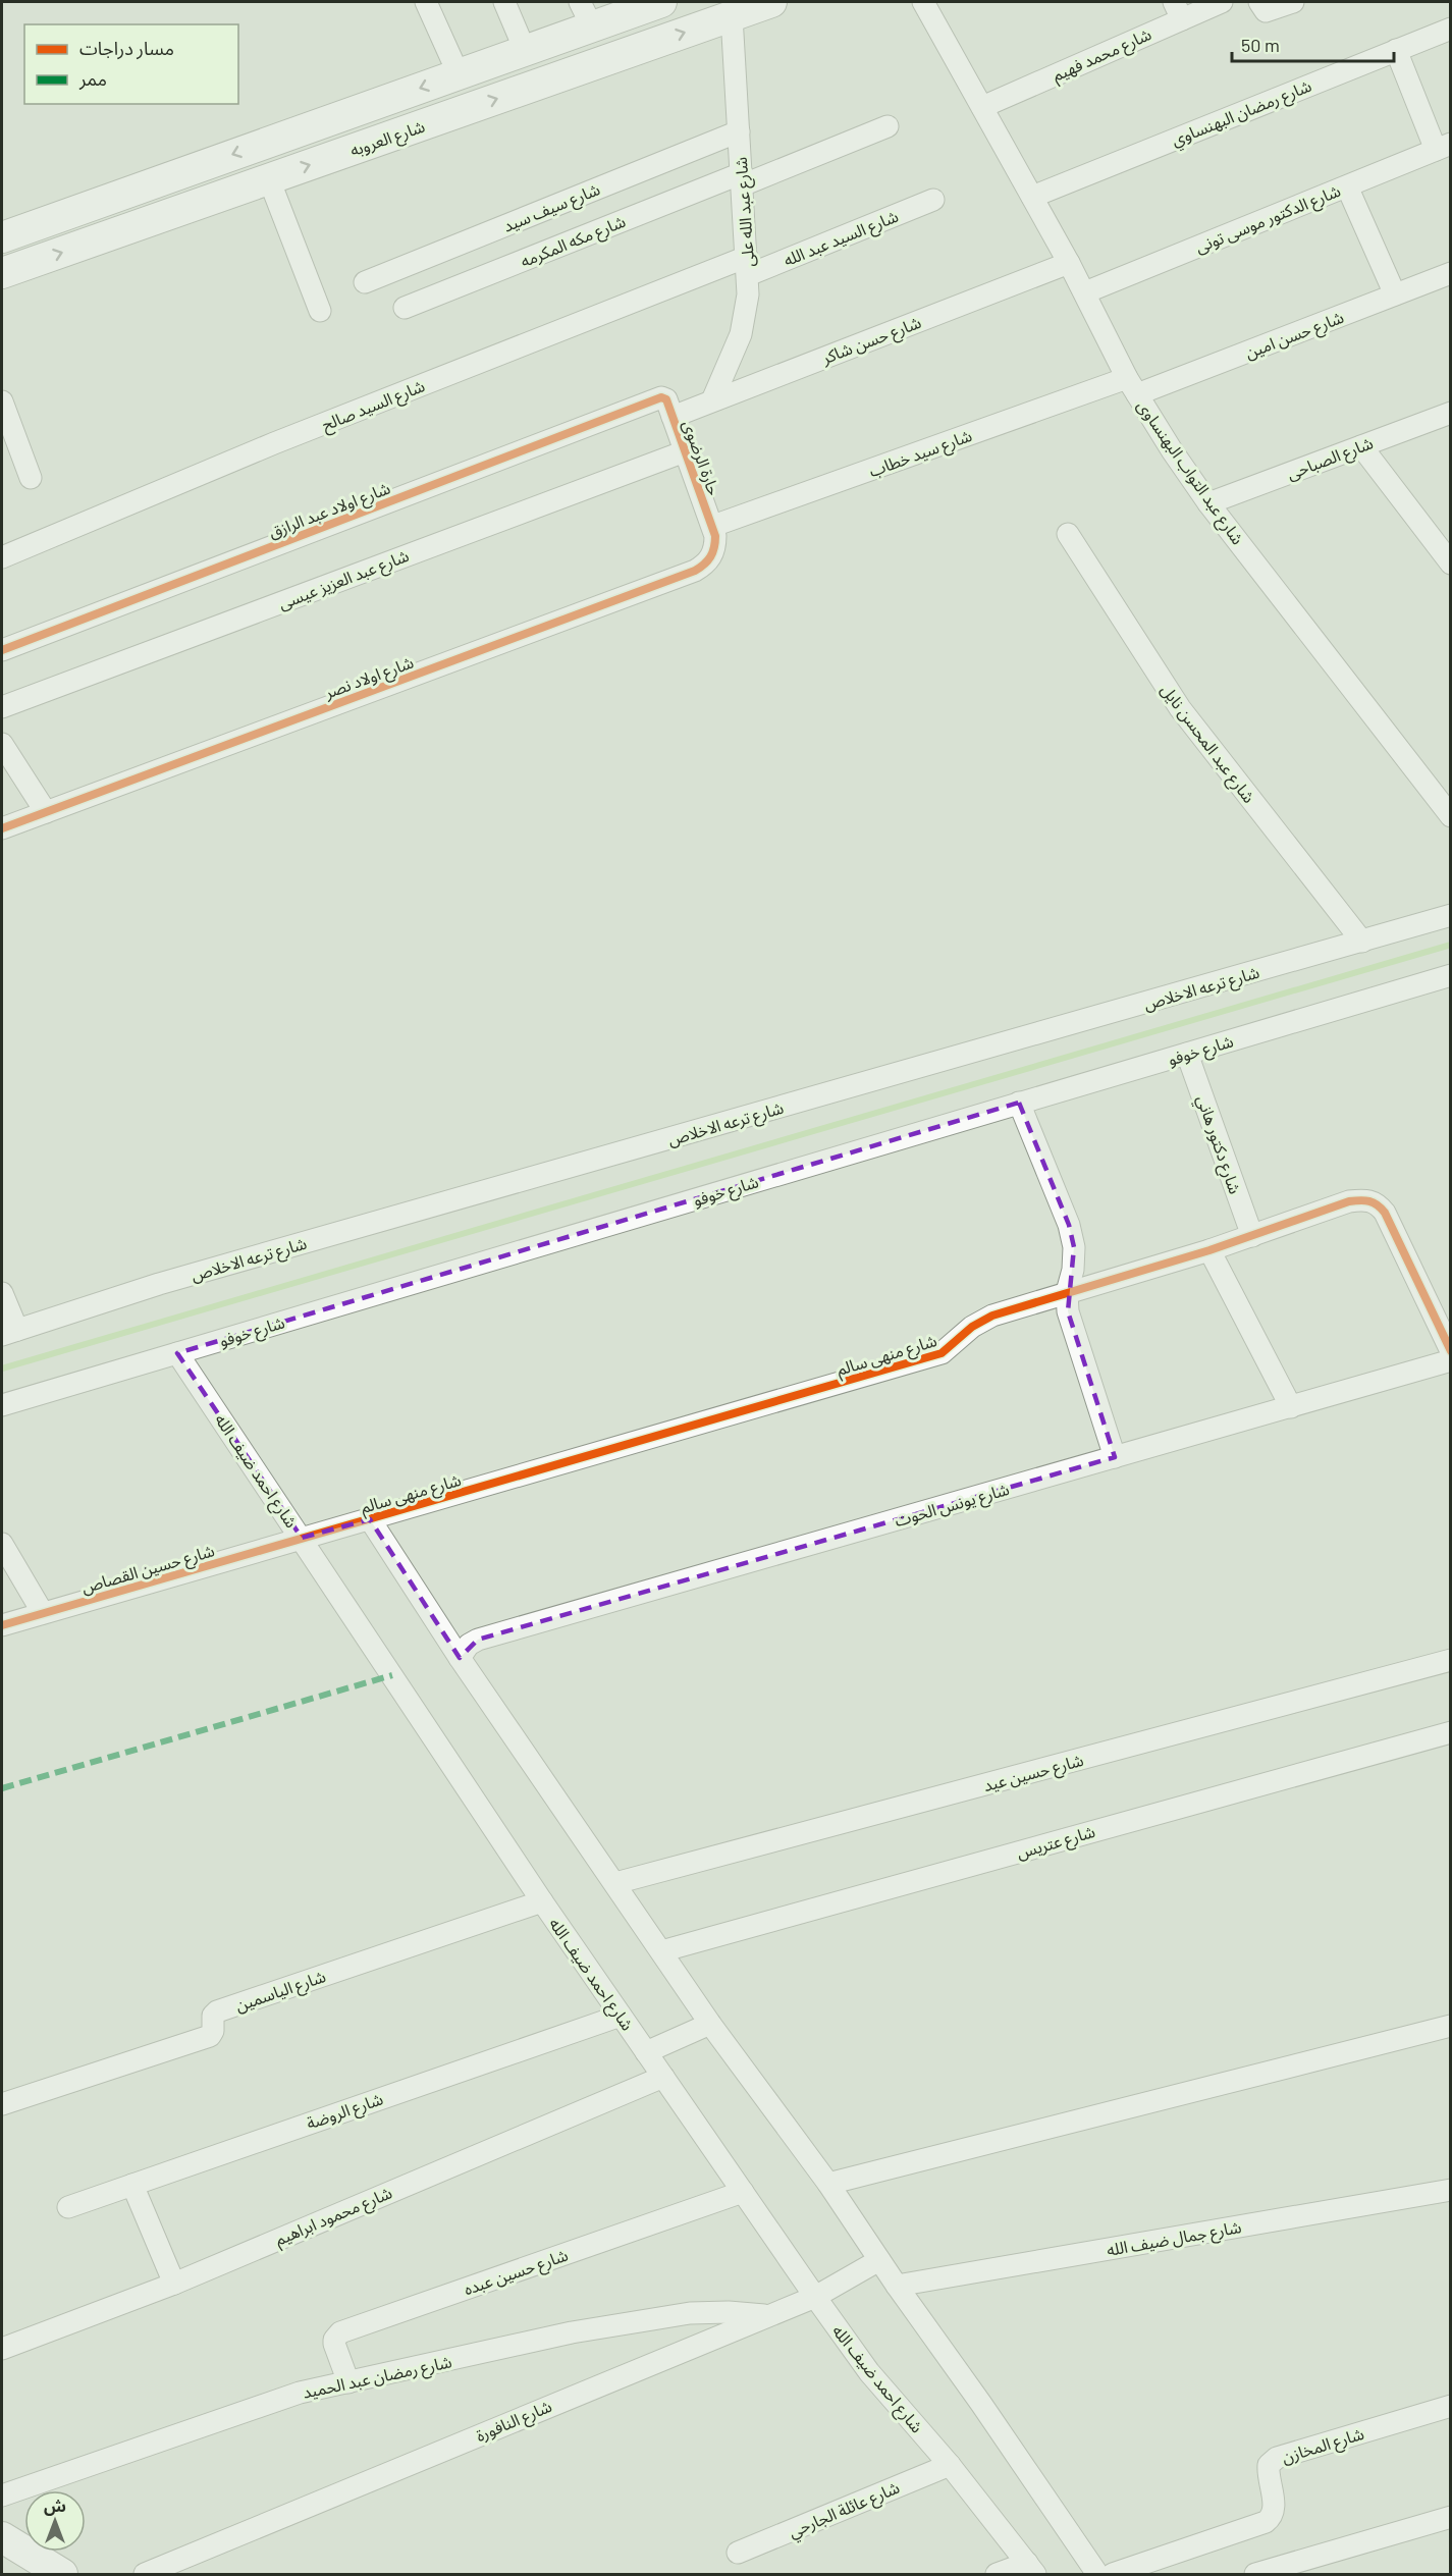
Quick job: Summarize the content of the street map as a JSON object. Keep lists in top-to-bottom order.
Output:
{
  "streets": {
    "street": [
      "شارع محمد فهيم",
      "شارع رمضان البهنساوي",
      "شارع العروبه",
      "شارع سيف سيد",
      "شارع عبد الله على",
      "شارع الدكتور موسى تونى",
      "شارع السيد عبد الله",
      "شارع مكه المكرمه",
      "شارع حسن امين",
      "شارع حسن شاكر",
      "شارع السيد صالح",
      "شارع سيد خطاب",
      "حارة الرضوى",
      "شارع الصباحى",
      "شارع عبد التواب البهنساوى",
      "شارع اولاد عبد الرازق",
      "شارع عبد العزيز عيسى",
      "شارع اولاد نصر",
      "شارع عبد المحسن نايل",
      "شارع ترعه الاخلاص",
      "شارع خوفو",
      "شارع دكتور هاني",
      "شارع منهى سالم",
      "شارع احمد ضيف الله",
      "شارع يونس الحوت",
      "شارع حسين القصاص",
      "شارع حسين عيد",
      "شارع عتريس",
      "شارع الياسمين",
      "شارع الروضة",
      "شارع محمود ابراهيم",
      "شارع جمال ضيف الله",
      "شارع حسين عبده",
      "شارع رمضان عبد الحميد",
      "شارع النافورة",
      "شارع المخازن",
      "شارع عائلة الجارحي"
    ]
  },
  "crossings": [
    ["شارع محمد فهيم", "شارع عبد التواب البهنساوى"],
    ["شارع رمضان البهنساوي", "شارع عبد التواب البهنساوى"],
    ["شارع العروبه", "شارع عبد الله على"],
    ["شارع سيف سيد", "شارع عبد الله على"],
    ["شارع عبد الله على", "شارع السيد عبد الله"],
    ["شارع عبد الله على", "شارع مكه المكرمه"],
    ["شارع عبد الله على", "شارع حسن شاكر"],
    ["شارع عبد الله على", "شارع السيد صالح"],
    ["شارع الدكتور موسى تونى", "شارع عبد التواب البهنساوى"],
    ["شارع السيد عبد الله", "شارع السيد صالح"],
    ["شارع حسن امين", "شارع سيد خطاب"],
    ["شارع حسن امين", "شارع عبد التواب البهنساوى"],
    ["شارع حسن شاكر", "حارة الرضوى"],
    ["شارع حسن شاكر", "شارع عبد التواب البهنساوى"],
    ["شارع حسن شاكر", "شارع اولاد عبد الرازق"],
    ["شارع سيد خطاب", "حارة الرضوى"],
    ["شارع سيد خطاب", "شارع عبد التواب البهنساوى"],
    ["شارع سيد خطاب", "شارع اولاد نصر"],
    ["حارة الرضوى", "شارع اولاد عبد الرازق"],
    ["حارة الرضوى", "شارع عبد العزيز عيسى"],
    ["حارة الرضوى", "شارع اولاد نصر"],
    ["شارع الصباحى", "شارع عبد التواب البهنساوى"],
    ["شارع عبد المحسن نايل", "شارع ترعه الاخلاص"],
    ["شارع خوفو", "شارع دكتور هاني"],
    ["شارع خوفو", "شارع احمد ضيف الله"],
    ["شارع دكتور هاني", "شارع منهى سالم"],
    ["شارع منهى سالم", "شارع احمد ضيف الله"],
    ["شارع منهى سالم", "شارع حسين القصاص"],
    ["شارع احمد ضيف الله", "شارع حسين القصاص"],
    ["شارع احمد ضيف الله", "شارع الياسمين"],
    ["شارع احمد ضيف الله", "شارع الروضة"],
    ["شارع احمد ضيف الله", "شارع محمود ابراهيم"],
    ["شارع احمد ضيف الله", "شارع حسين عبده"],
    ["شارع احمد ضيف الله", "شارع النافورة"],
    ["شارع احمد ضيف الله", "شارع عائلة الجارحي"],
    ["شارع حسين عبده", "شارع رمضان عبد الحميد"],
    ["شارع رمضان عبد الحميد", "شارع النافورة"]
  ],
  "legend": ["مسار دراجات", "ممر"],
  "scale_bar": "50 m",
  "north": "top"
}
